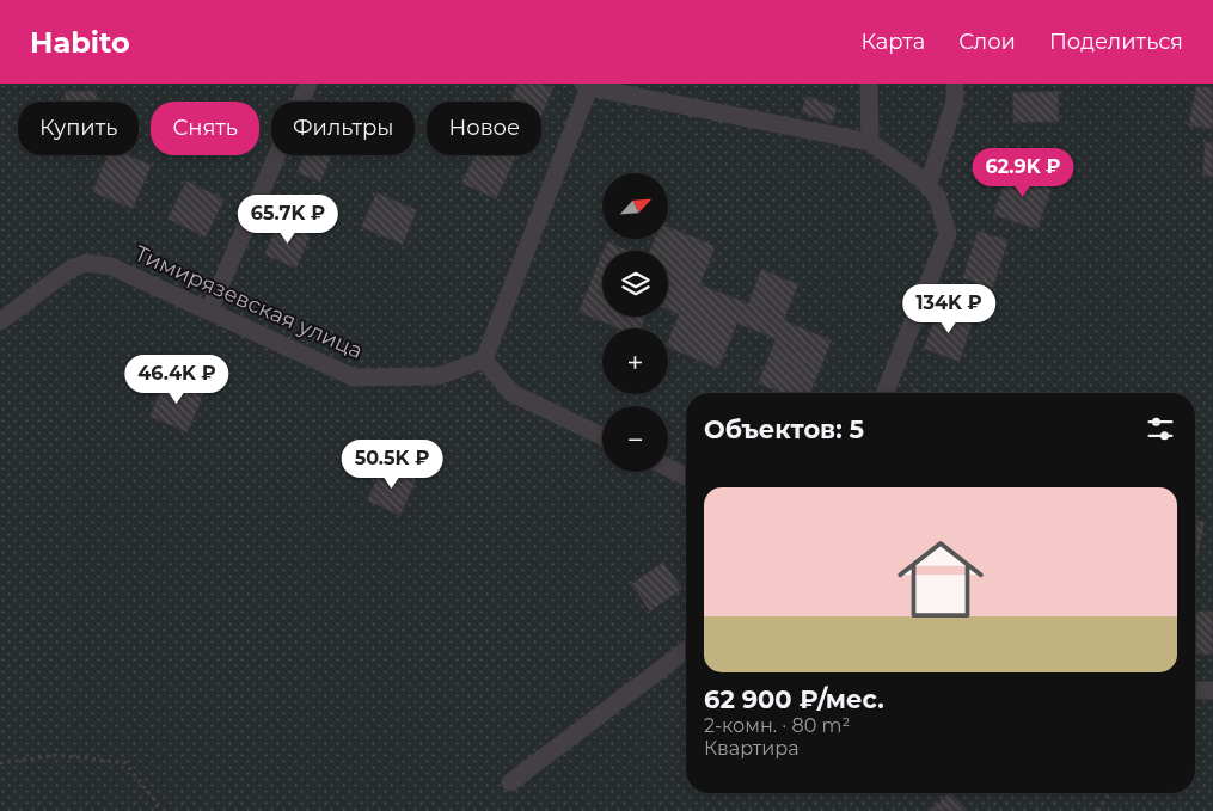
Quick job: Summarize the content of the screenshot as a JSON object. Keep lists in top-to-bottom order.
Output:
{
  "streets": {
    "street": ["Тимирязевская улица"]
  },
  "north": "top right",
  "page": {
    "header": "Habito",
    "nav": ["Карта", "Слои", "Поделиться"],
    "chip": [
      "Купить",
      "Снять",
      "Фильтры",
      "Новое"
    ],
    "price": [
      "62.9K ₽",
      "65.7K ₽",
      "134K ₽",
      "46.4K ₽",
      "50.5K ₽"
    ],
    "map_buttons": ["+", "−"],
    "heading": "Объектов: 5",
    "list": [
      {
        "name": "62 900 ₽/мес.",
        "note": "2-комн. · 80 m² · Квартира"
      }
    ]
  }
}
